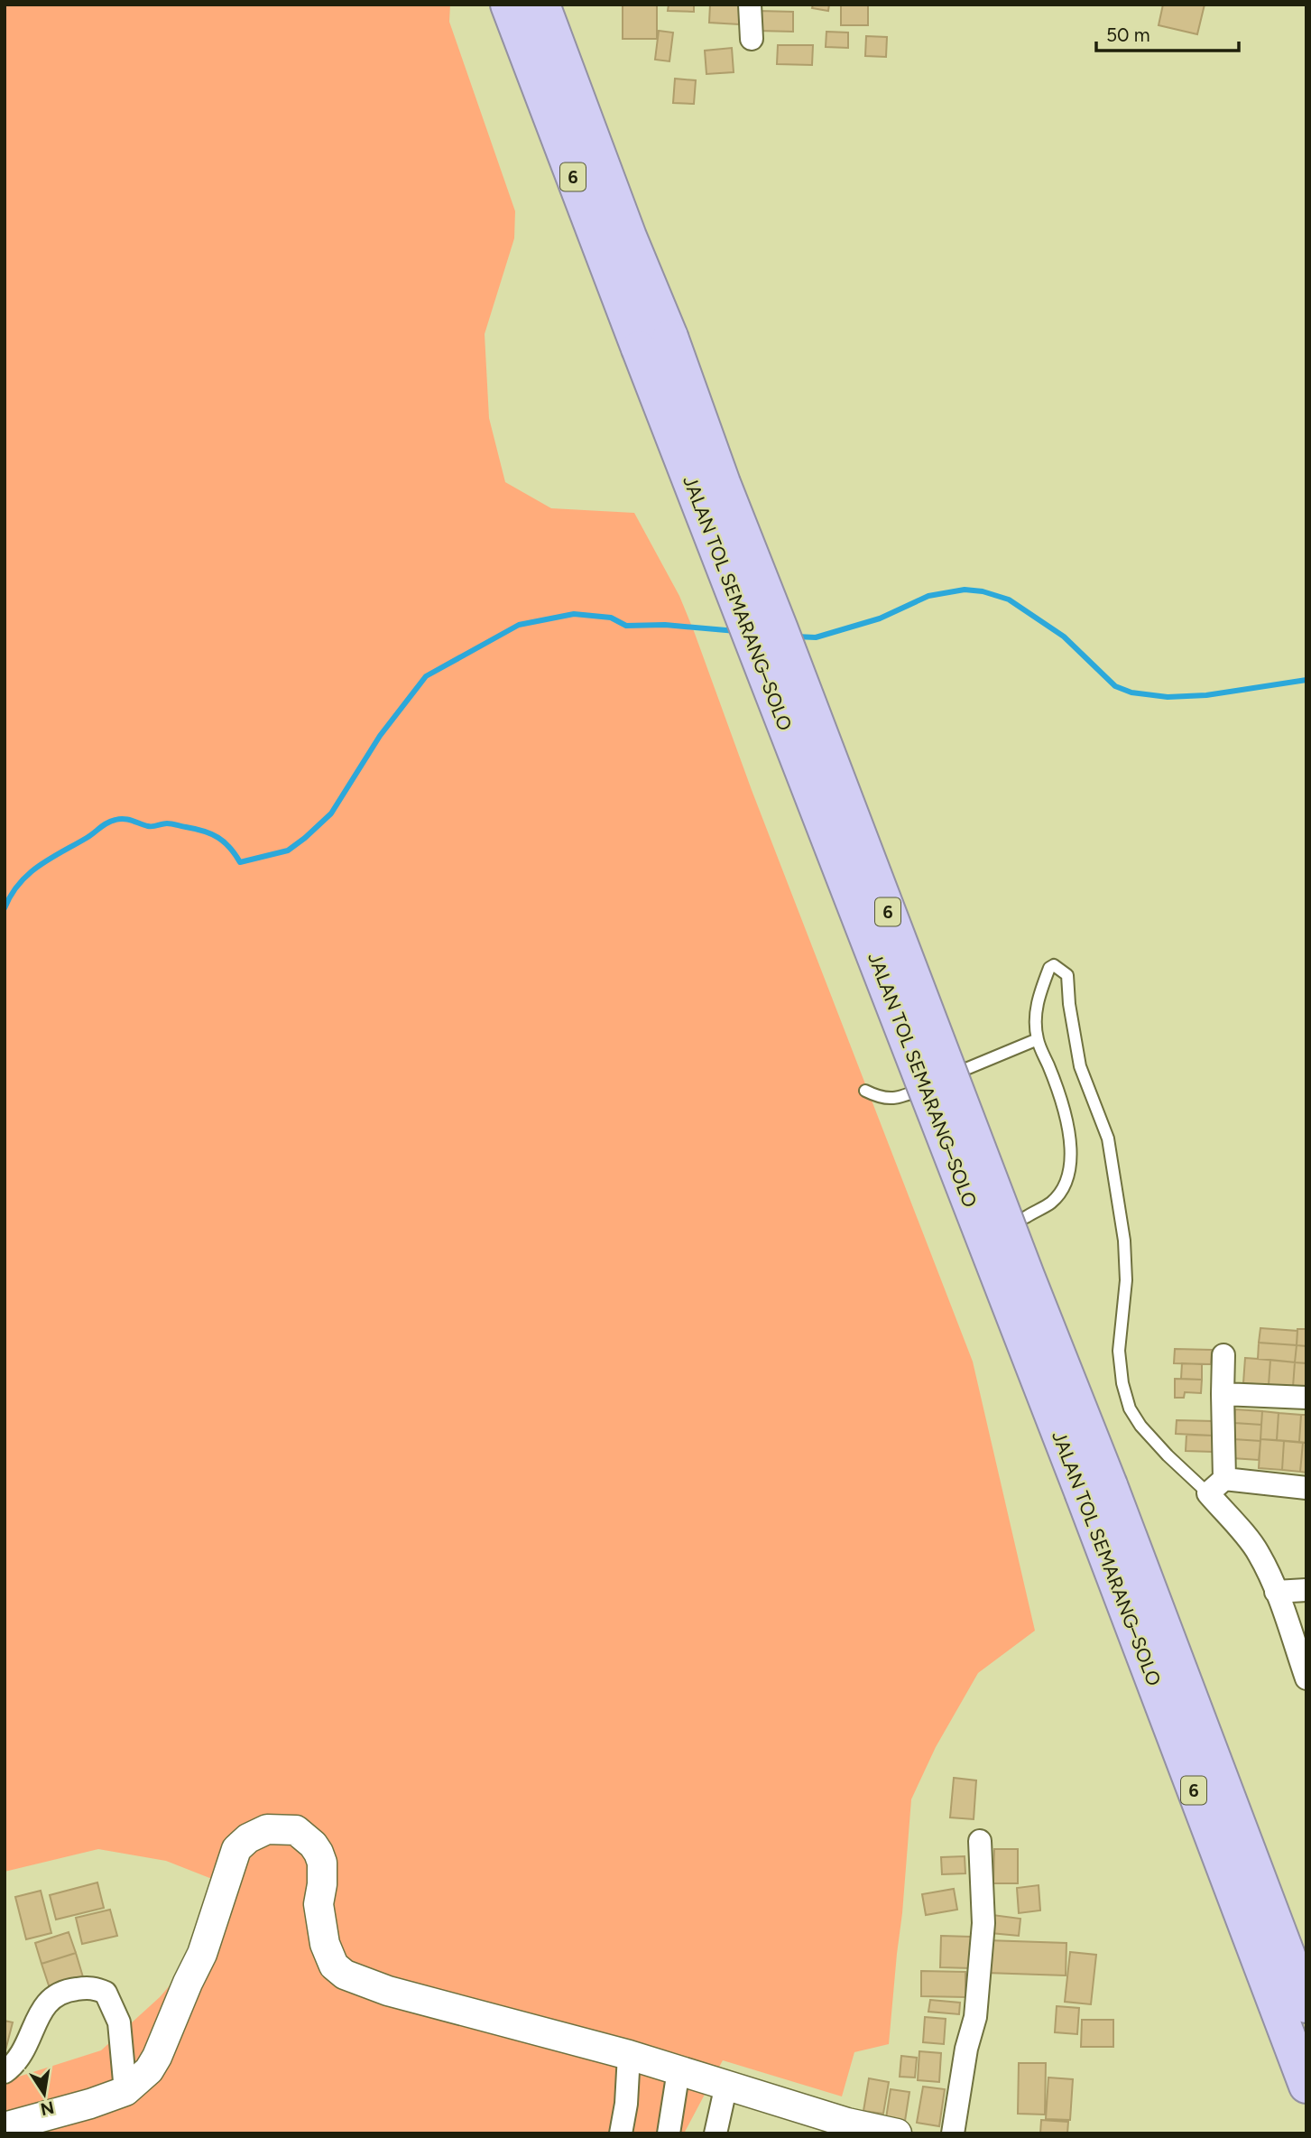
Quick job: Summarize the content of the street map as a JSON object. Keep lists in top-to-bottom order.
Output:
{
  "streets": {
    "highway": ["6", "JALAN TOL SEMARANG–SOLO"]
  },
  "scale_bar": "50 m",
  "north": "bottom"
}
